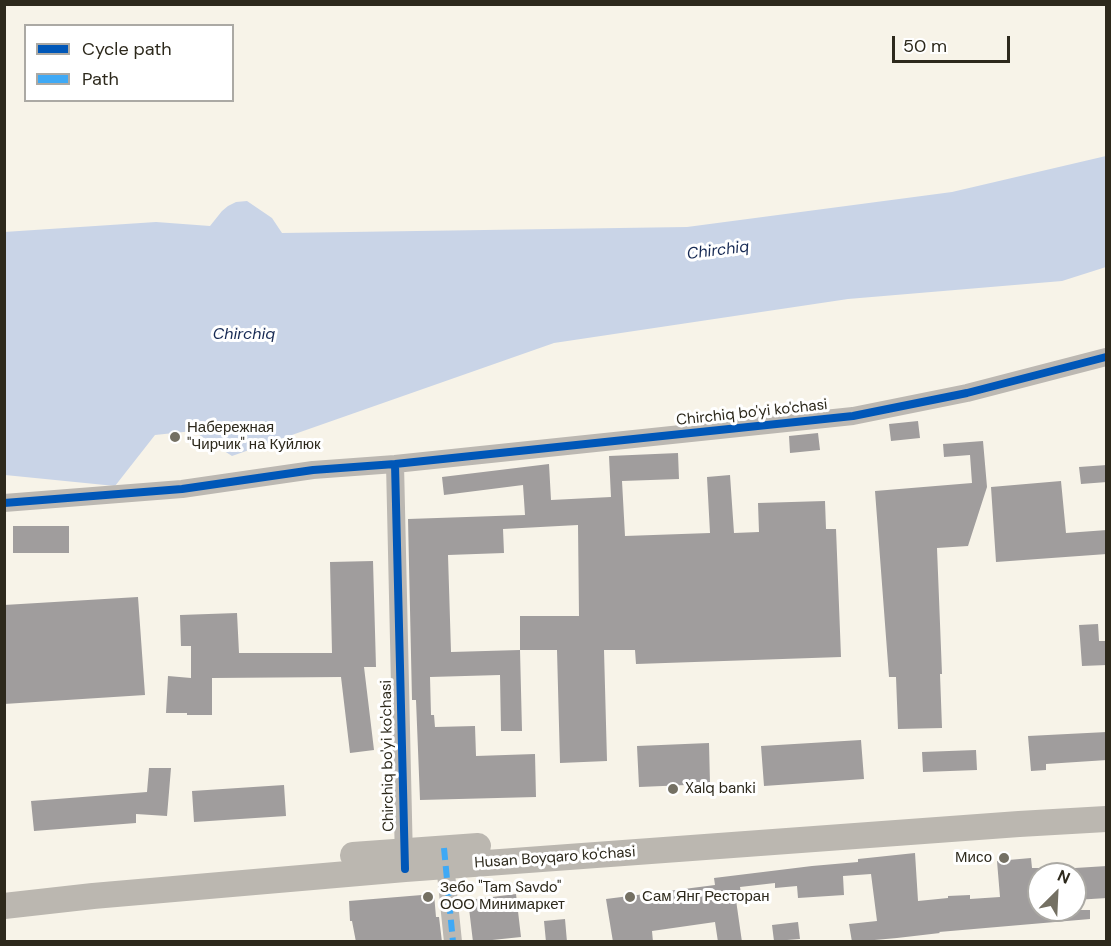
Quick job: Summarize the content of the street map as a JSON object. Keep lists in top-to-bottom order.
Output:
{
  "streets": {
    "main road": ["Husan Boyqaro ko'chasi"],
    "street": ["Chirchiq bo'yi ko'chasi"]
  },
  "crossings": [
    ["Chirchiq bo'yi ko'chasi", "Husan Boyqaro ko'chasi"]
  ],
  "water": ["Chirchiq"],
  "places": [
    "Набережная \"Чирчик\" на Куйлюк",
    "Xalq banki",
    "Мисо",
    "Зебо \"Tam Savdo\" ООО Минимаркет",
    "Сам Янг Ресторан"
  ],
  "legend": ["Cycle path", "Path"],
  "scale_bar": "50 m",
  "north": "top right"
}
